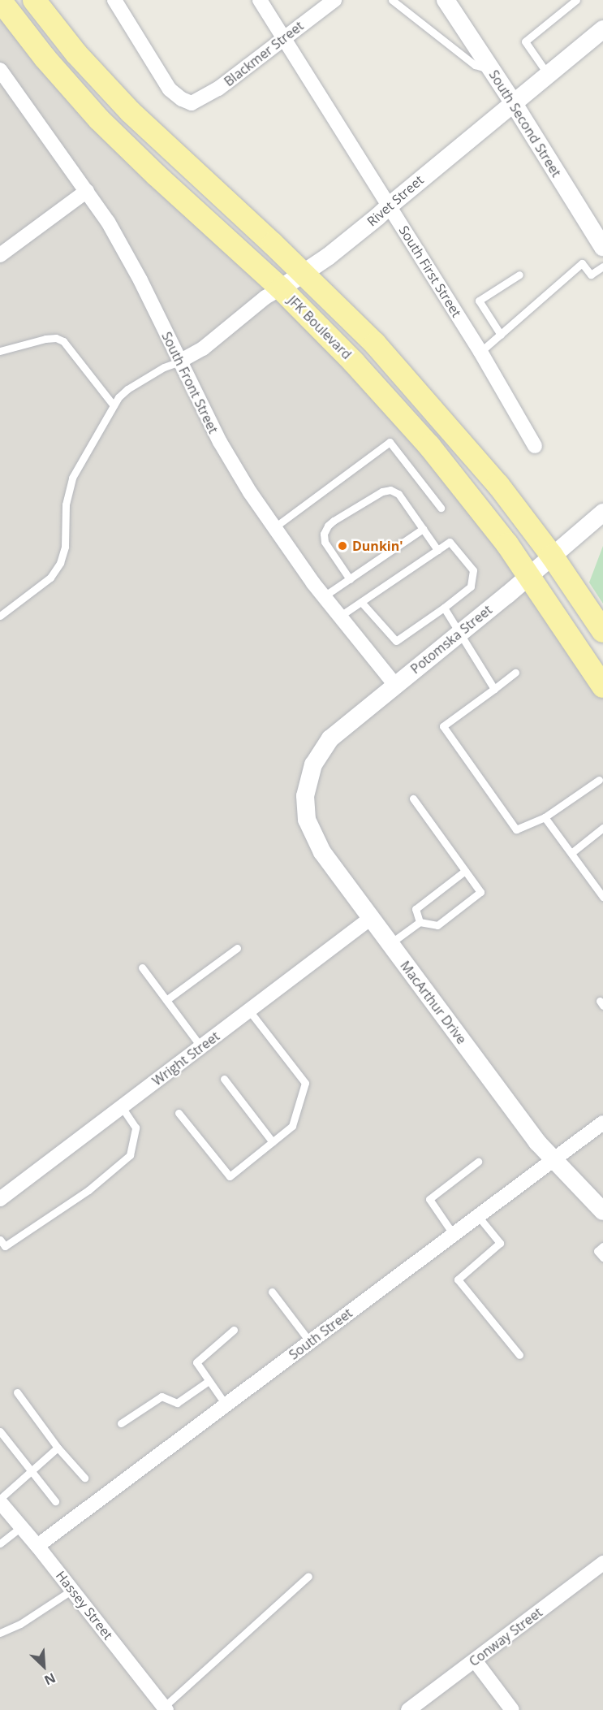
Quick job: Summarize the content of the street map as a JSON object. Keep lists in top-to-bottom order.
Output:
{
  "streets": {
    "main road": ["JFK Boulevard"],
    "street": [
      "Blackmer Street",
      "South Second Street",
      "Rivet Street",
      "South First Street",
      "South Front Street",
      "Potomska Street",
      "MacArthur Drive",
      "Wright Street",
      "South Street",
      "Hassey Street",
      "Conway Street"
    ]
  },
  "crossings": [
    ["Blackmer Street", "South First Street"],
    ["South Second Street", "Rivet Street"],
    ["Rivet Street", "South First Street"],
    ["Rivet Street", "JFK Boulevard"],
    ["Rivet Street", "South Front Street"],
    ["JFK Boulevard", "Potomska Street"],
    ["South Front Street", "Potomska Street"],
    ["Potomska Street", "MacArthur Drive"],
    ["MacArthur Drive", "Wright Street"],
    ["MacArthur Drive", "South Street"],
    ["South Street", "Hassey Street"]
  ],
  "places": ["Dunkin'"],
  "north": "bottom right"
}
